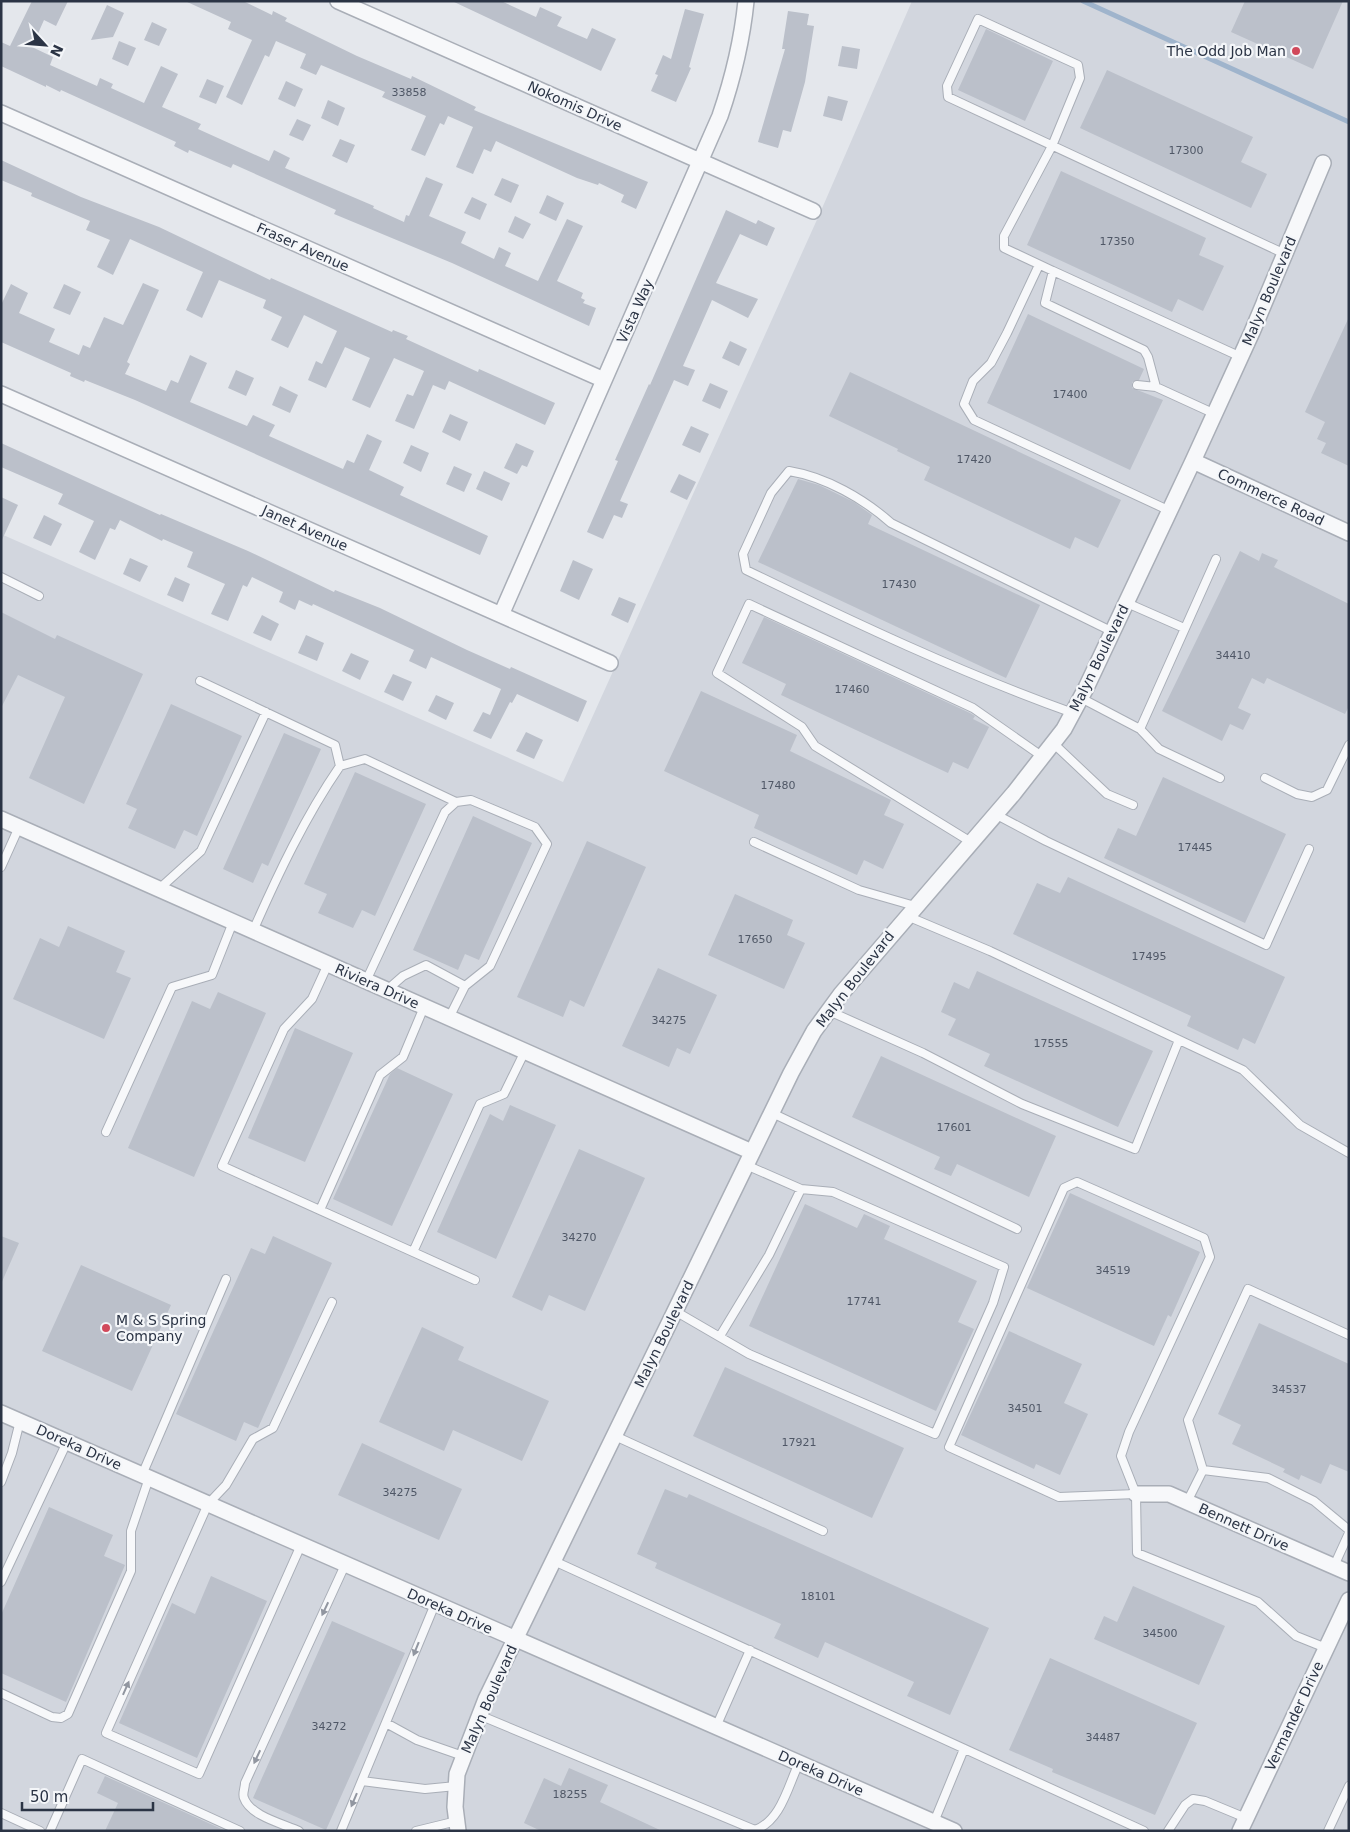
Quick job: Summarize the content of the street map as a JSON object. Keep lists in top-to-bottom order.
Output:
{
  "streets": {
    "street": [
      "Nokomis Drive",
      "Fraser Avenue",
      "Malyn Boulevard",
      "Vista Way",
      "Commerce Road",
      "Janet Avenue",
      "Riviera Drive",
      "Doreka Drive",
      "Bennett Drive",
      "Vermander Drive"
    ]
  },
  "crossings": [
    ["Nokomis Drive", "Vista Way"],
    ["Fraser Avenue", "Vista Way"],
    ["Malyn Boulevard", "Commerce Road"],
    ["Malyn Boulevard", "Riviera Drive"],
    ["Malyn Boulevard", "Doreka Drive"],
    ["Vista Way", "Janet Avenue"]
  ],
  "places": ["The Odd Job Man", "M & S Spring Company"],
  "house_numbers": [
    "33858",
    "17300",
    "17350",
    "17400",
    "17420",
    "17430",
    "34410",
    "17460",
    "17480",
    "17445",
    "17650",
    "17495",
    "34275",
    "17555",
    "17601",
    "34270",
    "34519",
    "17741",
    "34537",
    "34501",
    "17921",
    "34275",
    "18101",
    "34500",
    "34272",
    "34487",
    "18255"
  ],
  "scale_bar": "50 m",
  "north": "bottom right"
}
